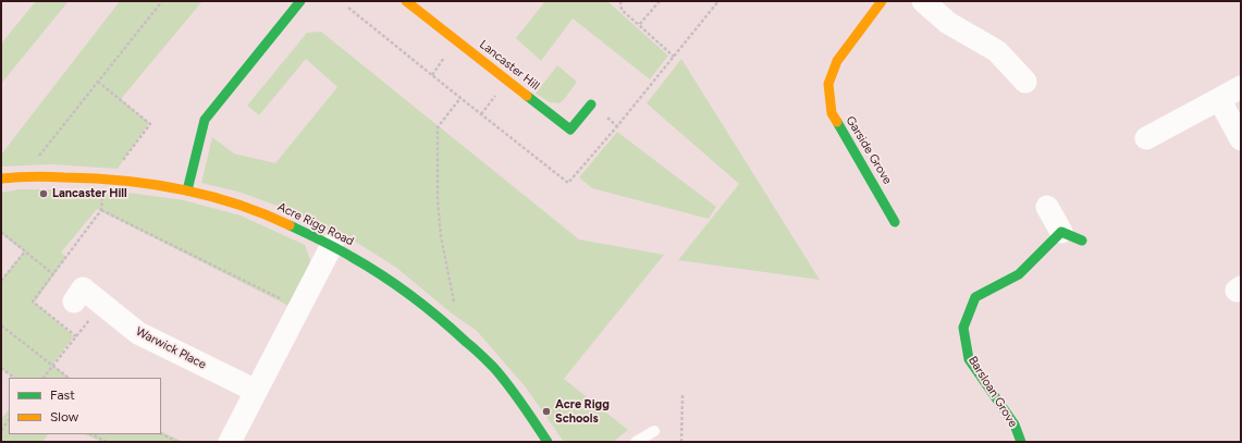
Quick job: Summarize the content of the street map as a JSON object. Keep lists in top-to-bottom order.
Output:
{
  "streets": {
    "street": [
      "Lancaster Hill",
      "Garside Grove",
      "Acre Rigg Road",
      "Warwick Place",
      "Barsloan Grove"
    ]
  },
  "places": ["Lancaster Hill", "Acre Rigg Schools"],
  "legend": ["Fast", "Slow"]
}
